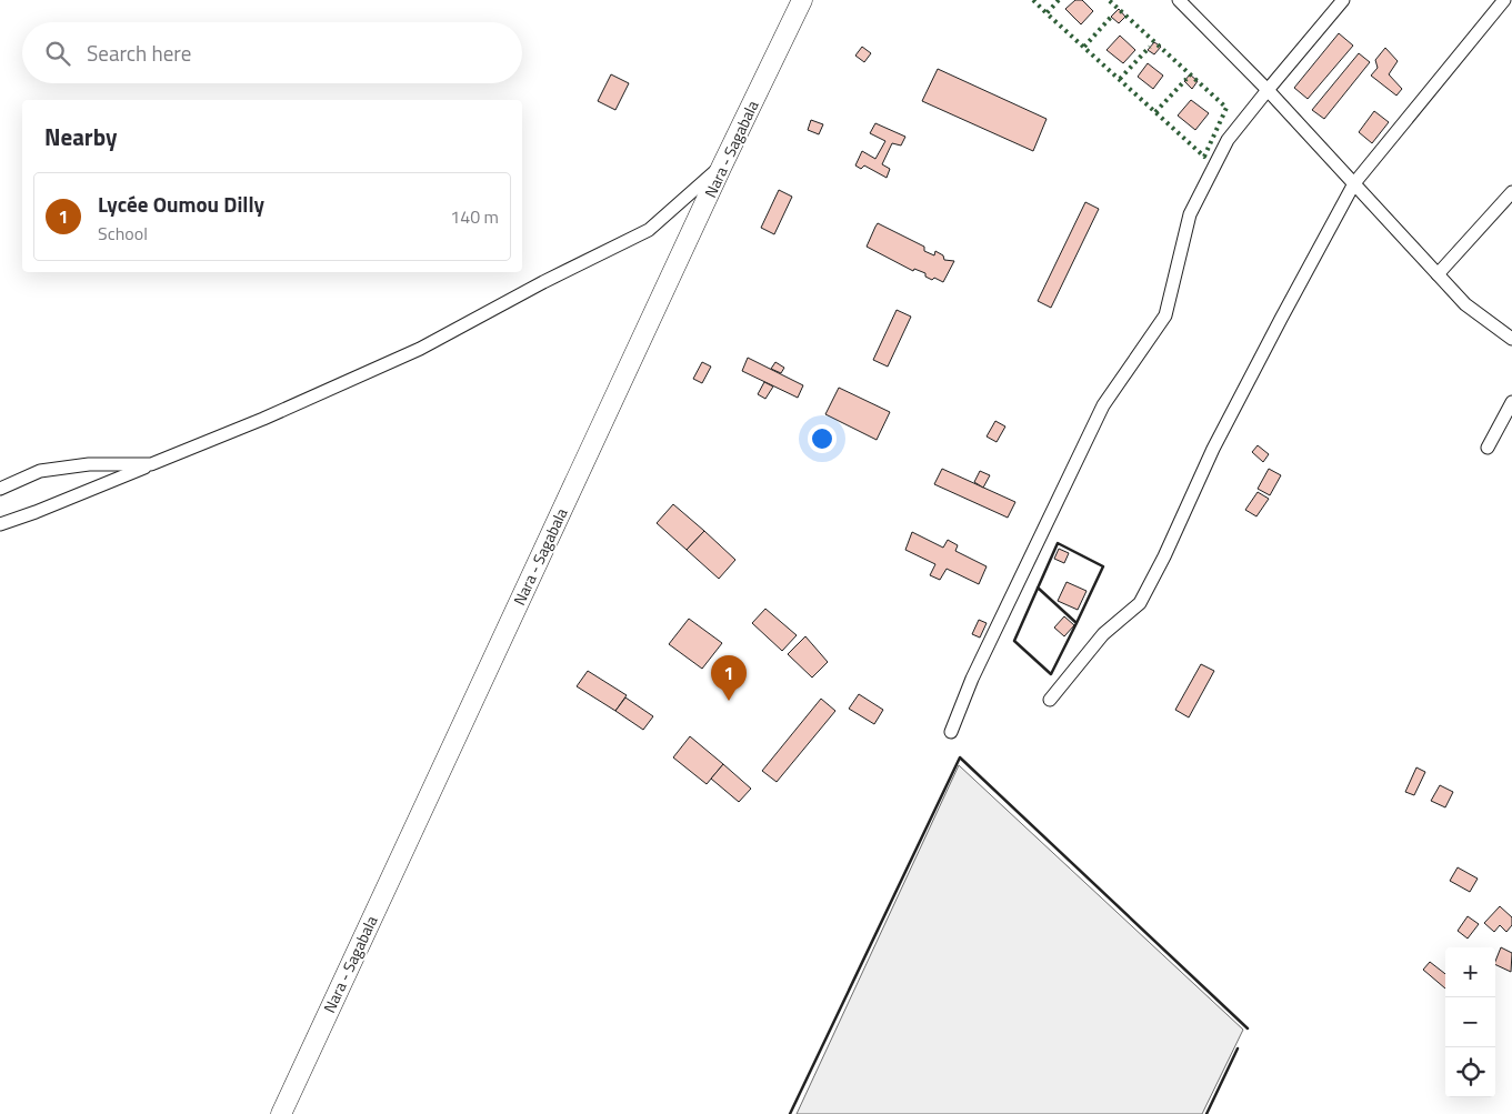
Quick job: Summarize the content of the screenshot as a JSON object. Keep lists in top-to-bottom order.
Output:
{
  "streets": {
    "main road": ["Nara - Sagabala"]
  },
  "page": {
    "search": "Search here",
    "heading": "Nearby",
    "list": [
      {
        "mark": "1",
        "name": "Lycée Oumou Dilly",
        "note": "School",
        "value": "140 m"
      }
    ],
    "pins": "1",
    "map_buttons": ["+", "−"]
  }
}
